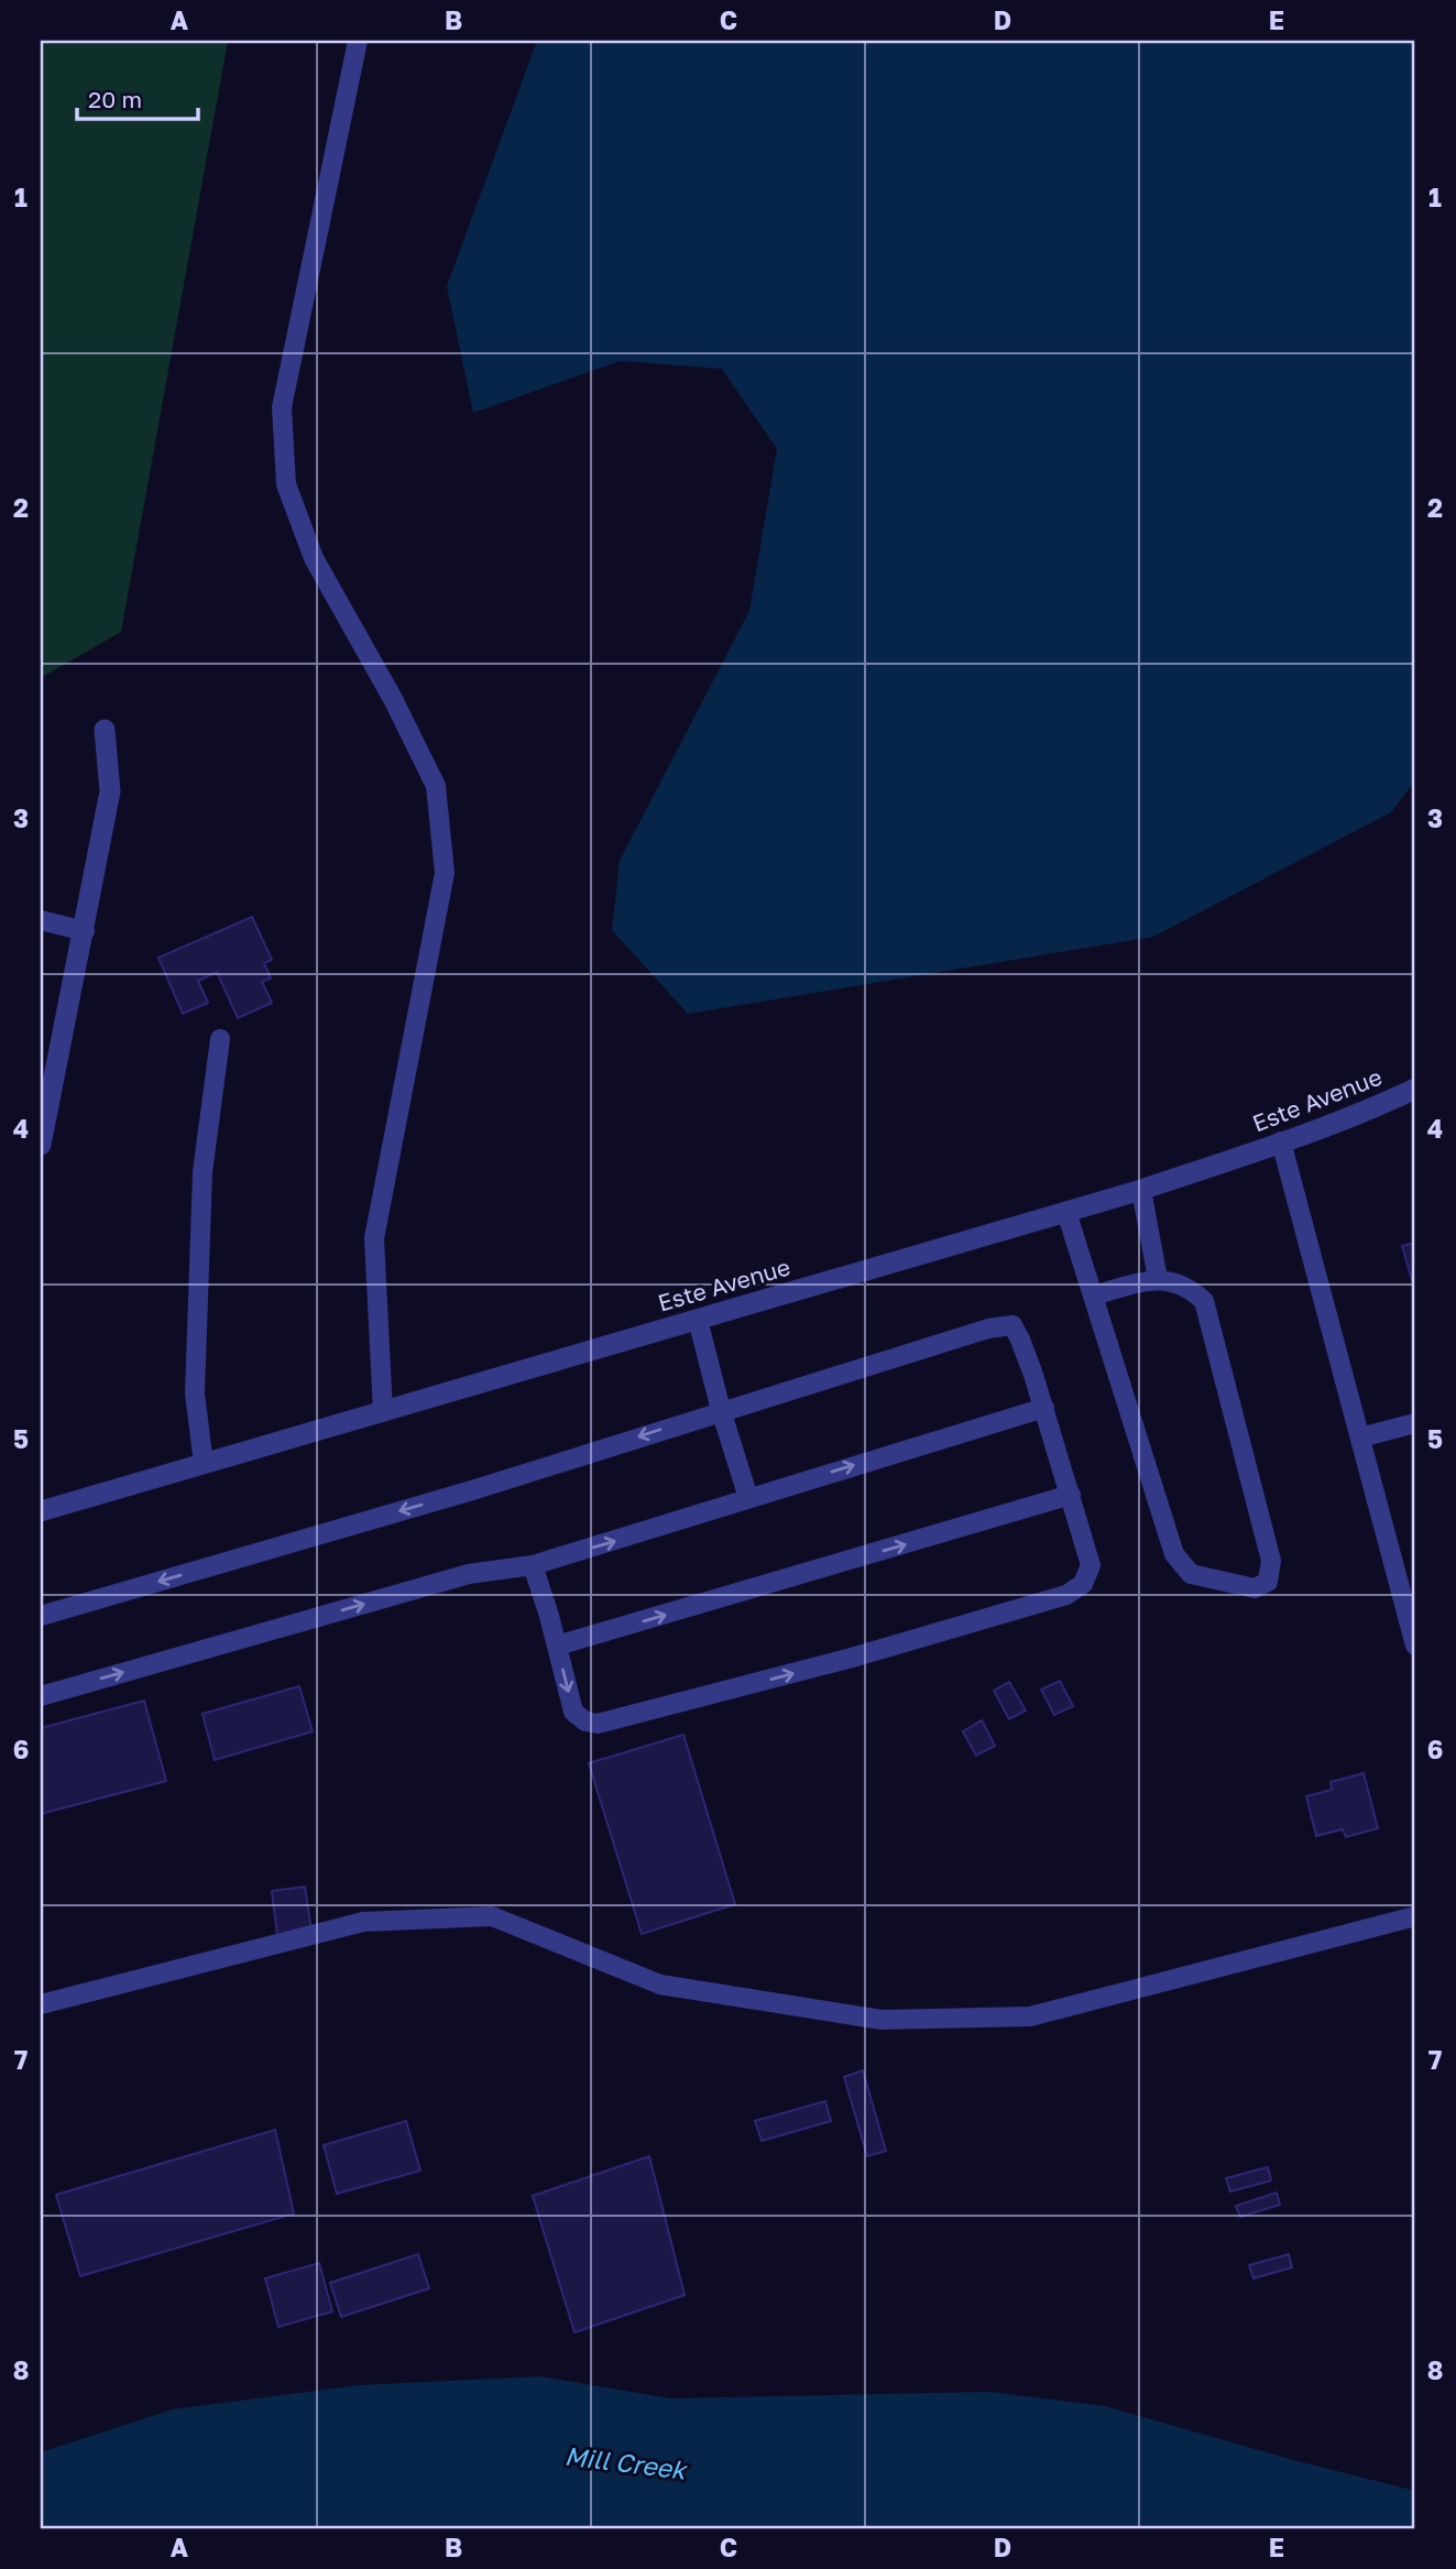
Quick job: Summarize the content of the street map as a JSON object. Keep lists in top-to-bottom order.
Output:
{
  "streets": {
    "street": ["Este Avenue"]
  },
  "water": ["Mill Creek"],
  "scale_bar": "20 m",
  "grid": {
    "columns": [
      "A",
      "B",
      "C",
      "D",
      "E"
    ],
    "rows": [
      "1",
      "2",
      "3",
      "4",
      "5",
      "6",
      "7",
      "8"
    ]
  }
}
